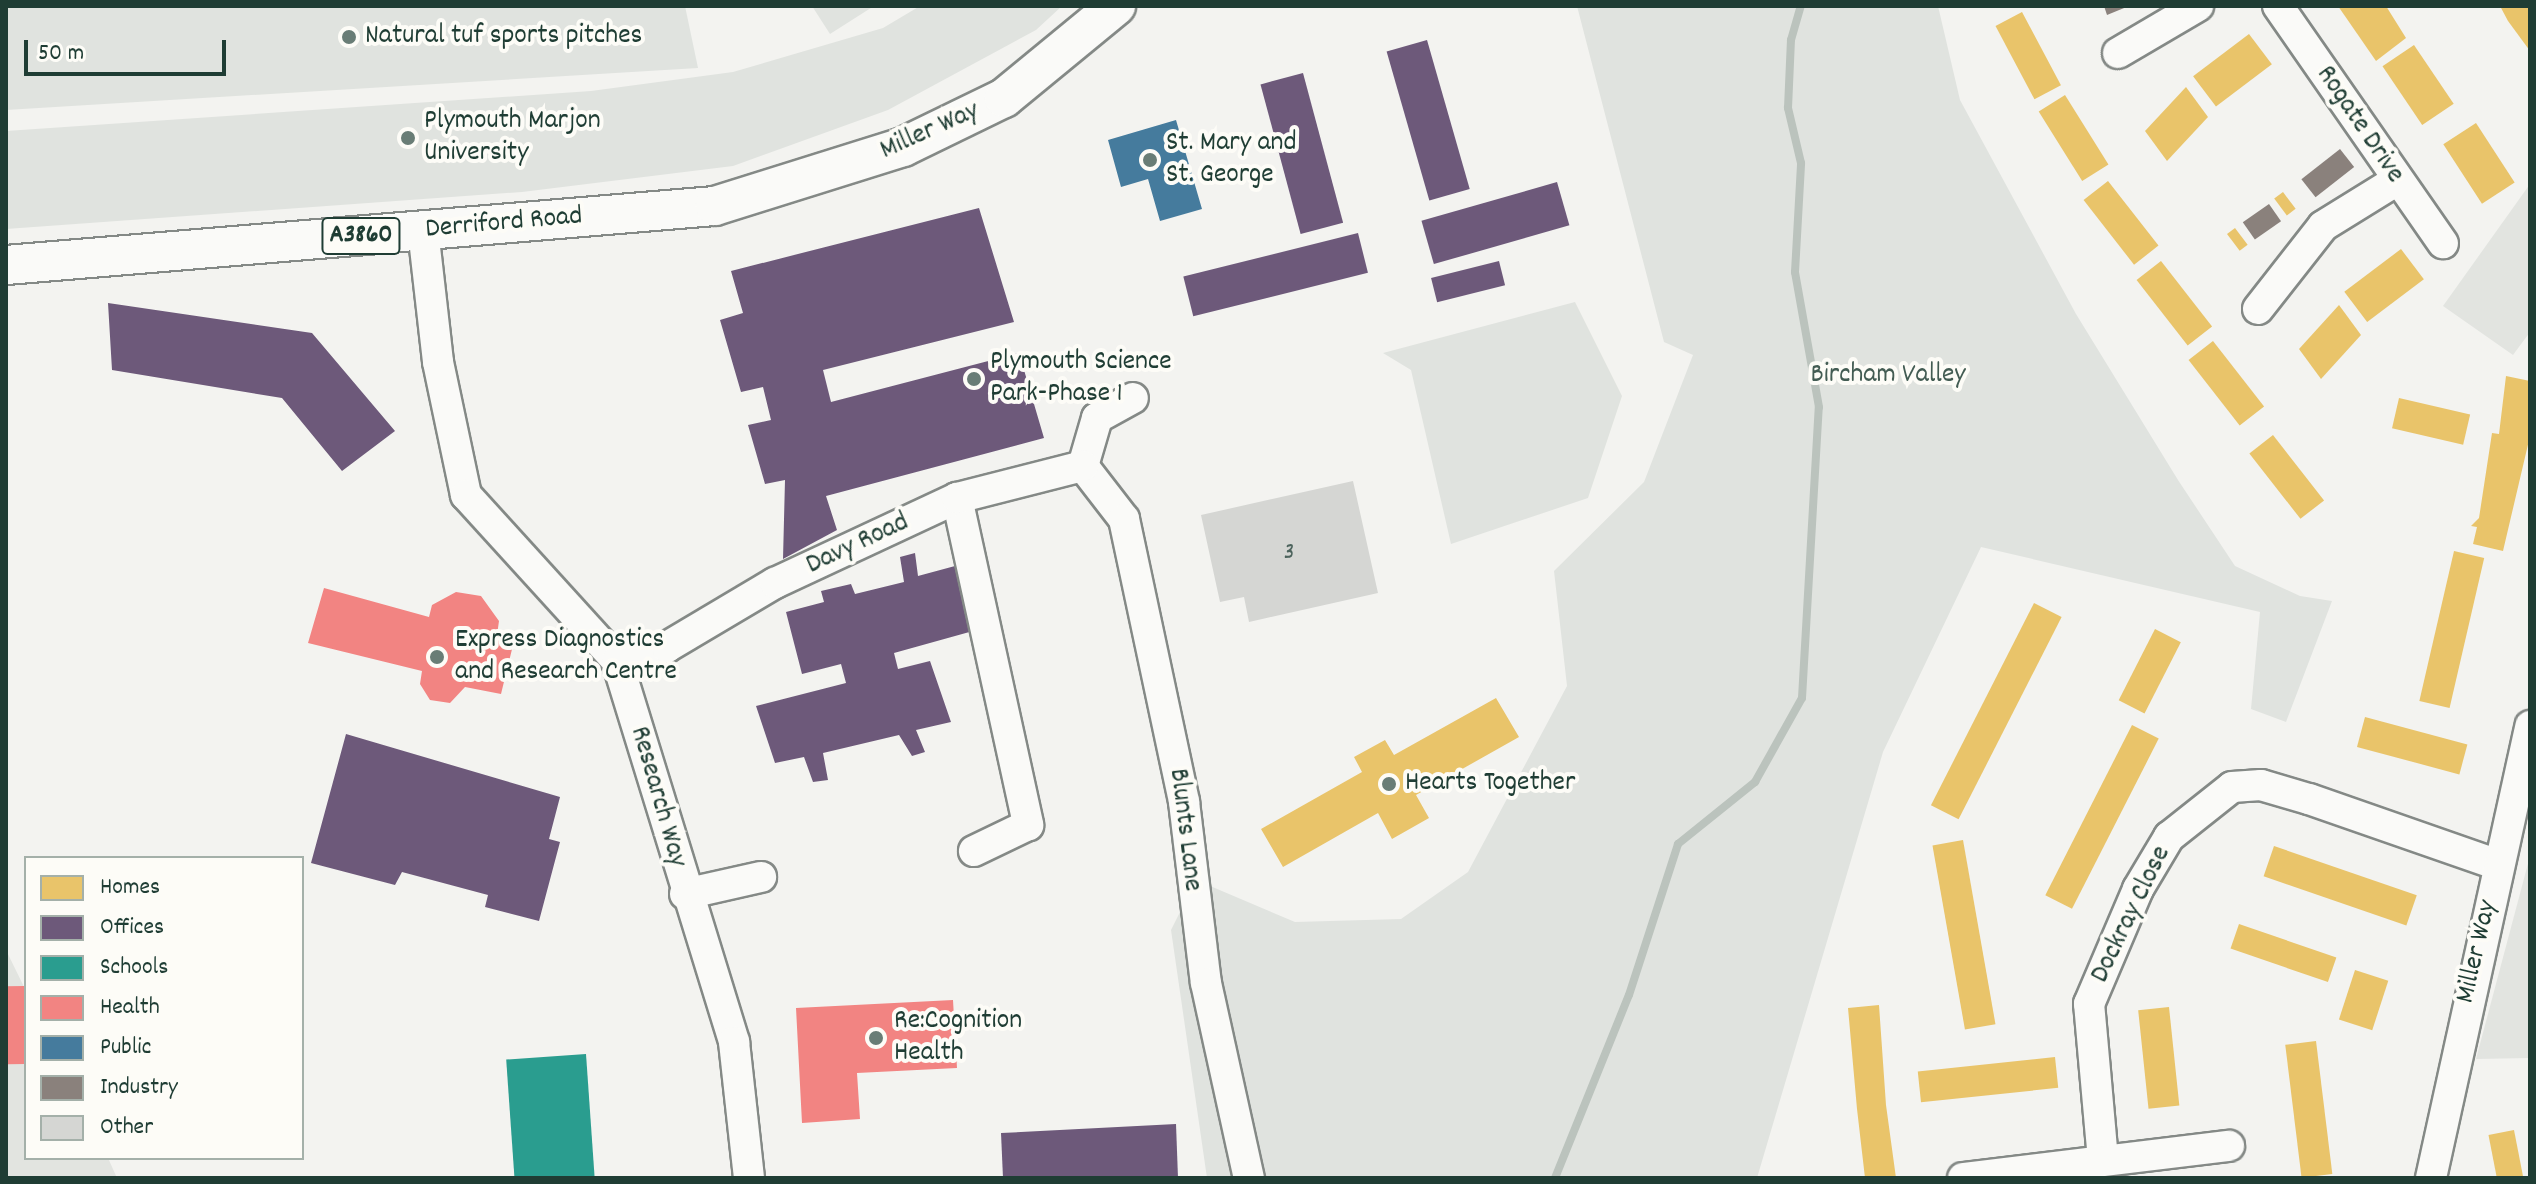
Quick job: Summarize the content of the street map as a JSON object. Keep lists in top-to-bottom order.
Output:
{
  "streets": {
    "main road": ["Miller Way", "Derriford Road", "A3860"],
    "street": [
      "Rogate Drive",
      "Davy Road",
      "Research Way",
      "Blunts Lane",
      "Dockray Close"
    ]
  },
  "crossings": [
    ["Miller Way", "Derriford Road"],
    ["Miller Way", "Dockray Close"],
    ["Derriford Road", "Research Way"],
    ["Davy Road", "Research Way"],
    ["Davy Road", "Blunts Lane"]
  ],
  "parks": ["Bircham Valley"],
  "places": [
    "Natural tuf sports pitches",
    "Plymouth Marjon University",
    "St. Mary and St. George",
    "Plymouth Science Park-Phase 1",
    "Express Diagnostics and Research Centre",
    "Hearts Together",
    "Re:Cognition Health"
  ],
  "house_numbers": ["3"],
  "legend": [
    "Homes",
    "Offices",
    "Schools",
    "Health",
    "Public",
    "Industry",
    "Other"
  ],
  "scale_bar": "50 m"
}
